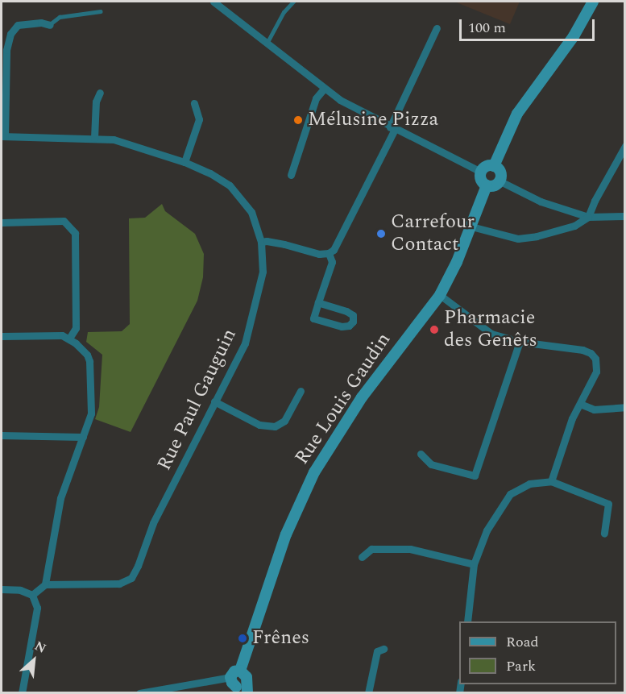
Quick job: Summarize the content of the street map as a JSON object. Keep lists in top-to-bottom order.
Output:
{
  "streets": {
    "street": ["Rue Louis Gaudin", "Rue Paul Gauguin"]
  },
  "places": [
    "Mélusine Pizza",
    "Carrefour Contact",
    "Pharmacie des Genêts",
    "Frênes"
  ],
  "legend": ["Road", "Park"],
  "scale_bar": "100 m",
  "north": "top right"
}
